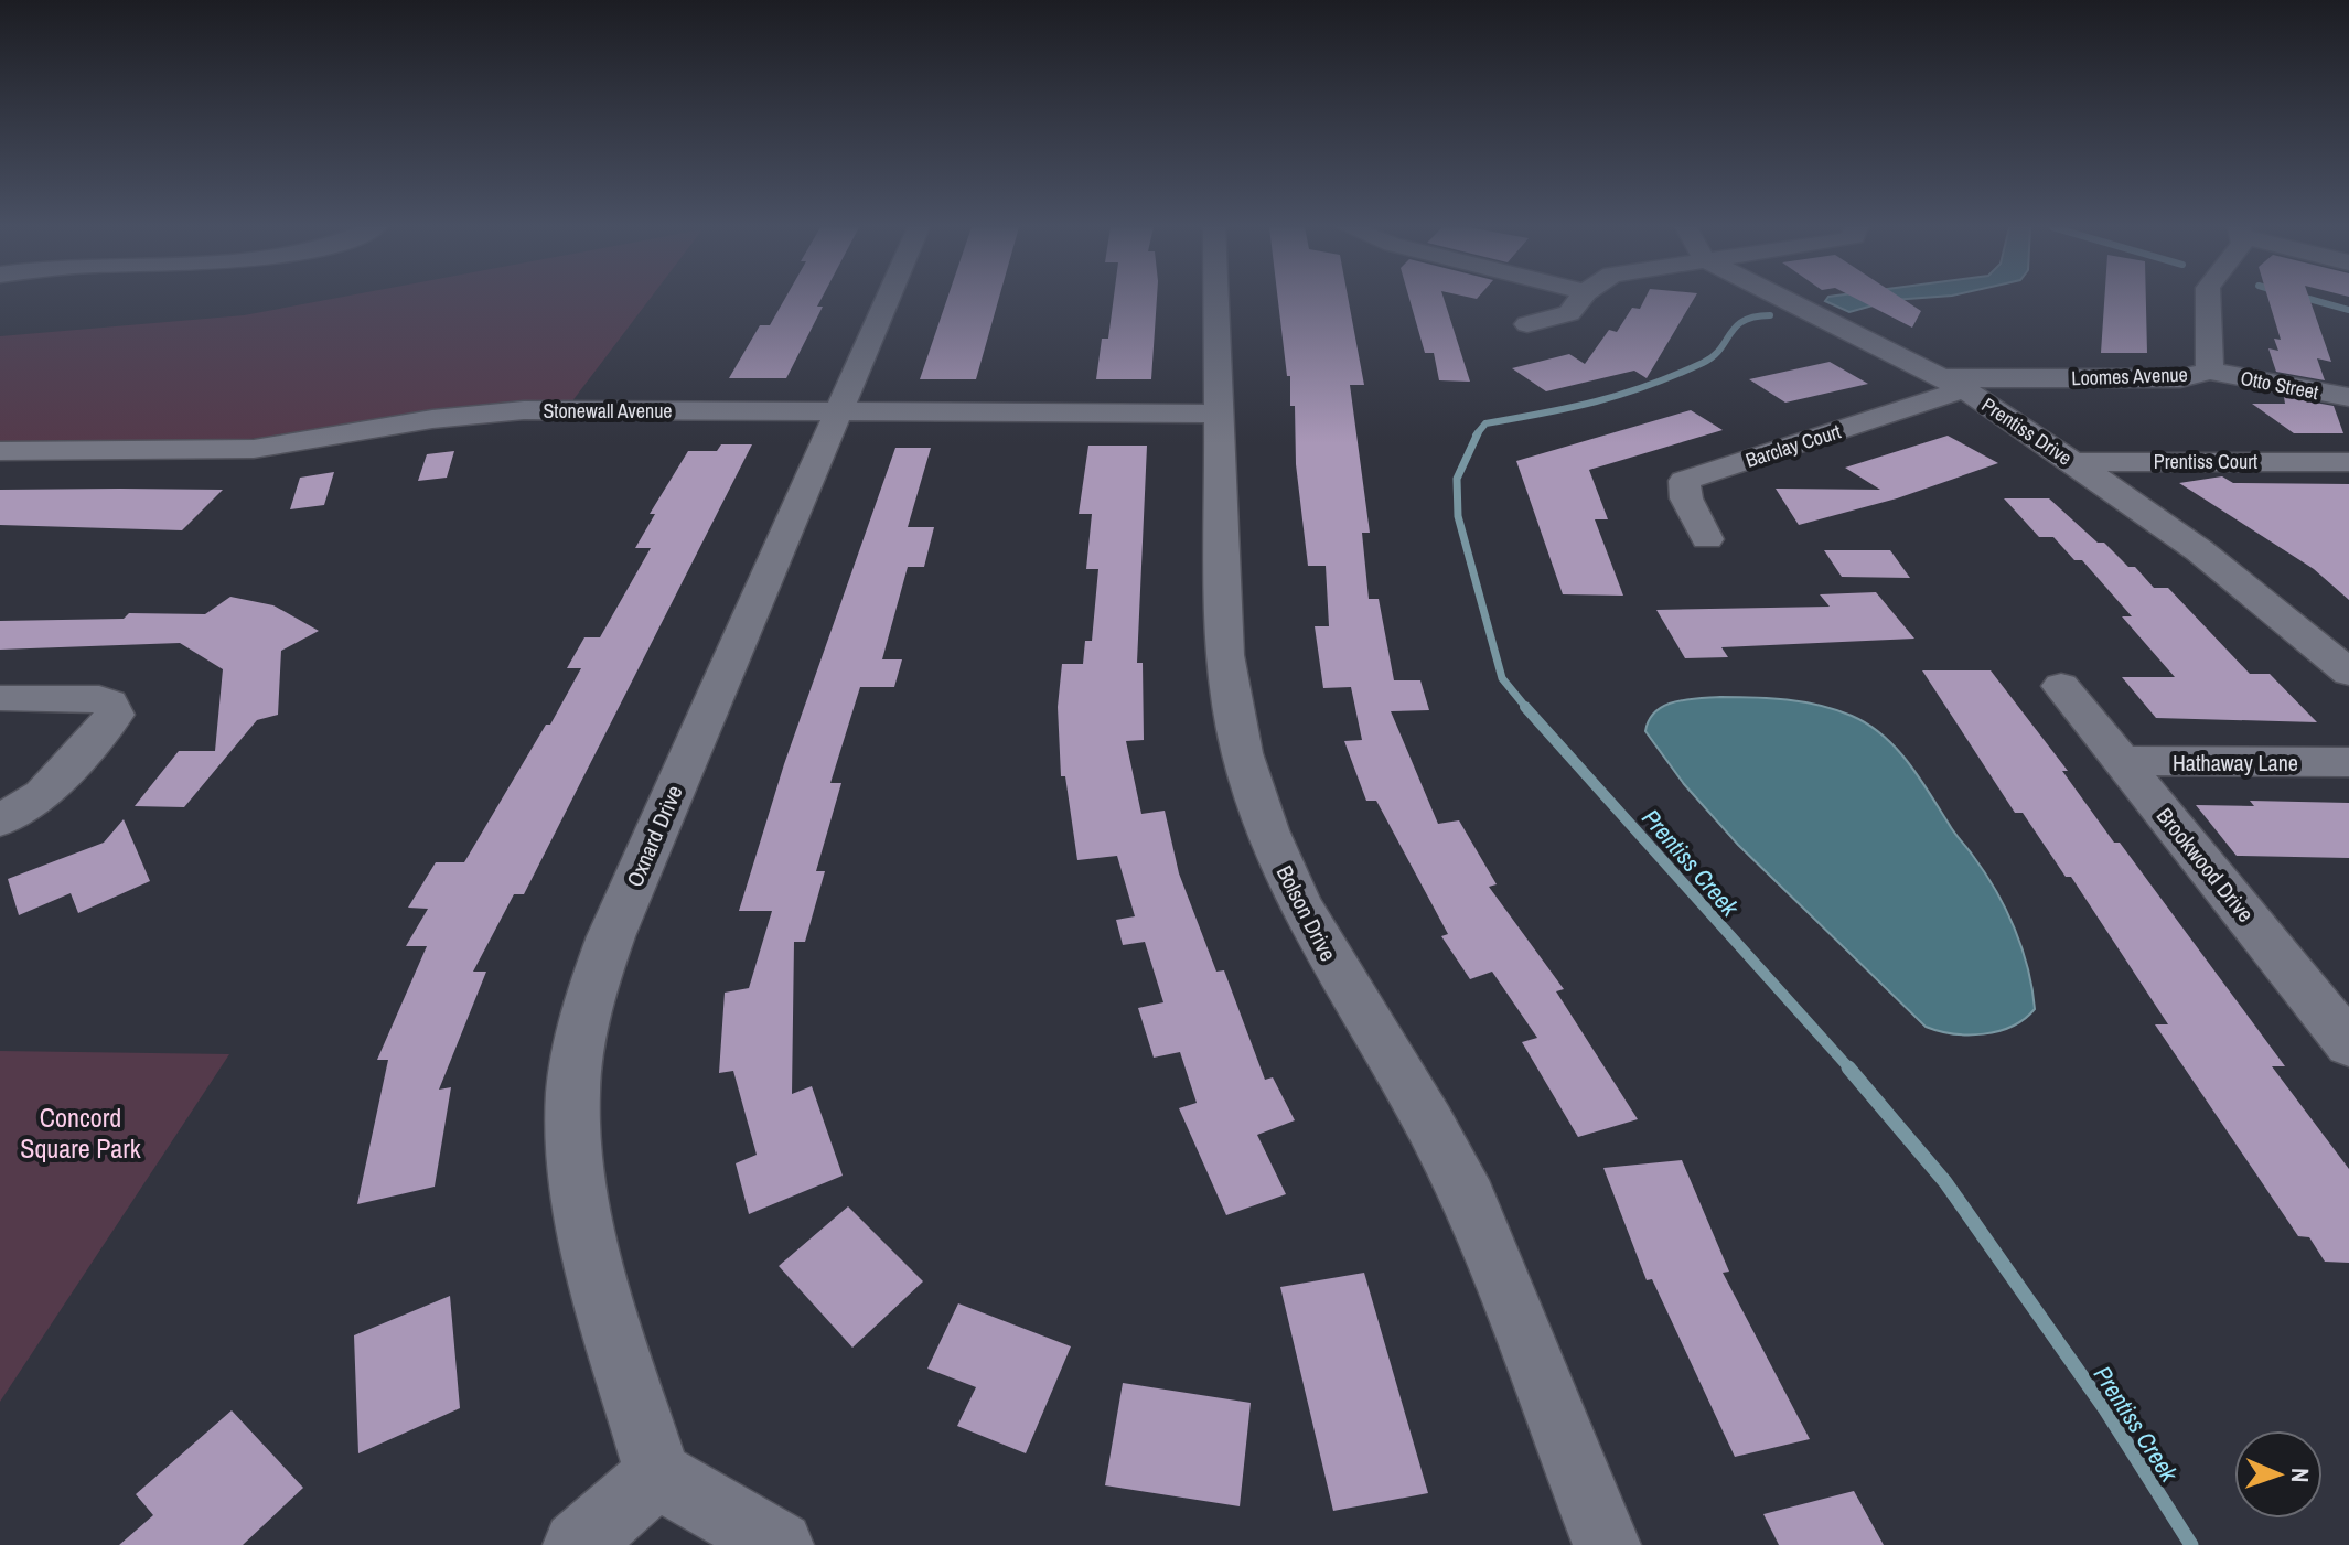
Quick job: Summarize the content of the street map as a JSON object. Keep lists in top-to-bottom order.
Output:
{
  "streets": {
    "street": [
      "Loomes Avenue",
      "Otto Street",
      "Stonewall Avenue",
      "Prentiss Drive",
      "Barclay Court",
      "Prentiss Court",
      "Hathaway Lane",
      "Oxnard Drive",
      "Brookwood Drive",
      "Bolson Drive"
    ]
  },
  "crossings": [
    ["Loomes Avenue", "Otto Street"],
    ["Loomes Avenue", "Prentiss Drive"],
    ["Loomes Avenue", "Barclay Court"],
    ["Stonewall Avenue", "Oxnard Drive"],
    ["Stonewall Avenue", "Bolson Drive"],
    ["Prentiss Drive", "Barclay Court"],
    ["Prentiss Drive", "Prentiss Court"],
    ["Hathaway Lane", "Brookwood Drive"]
  ],
  "water": ["Prentiss Creek"],
  "parks": ["Concord Square Park"],
  "north": "right"
}
